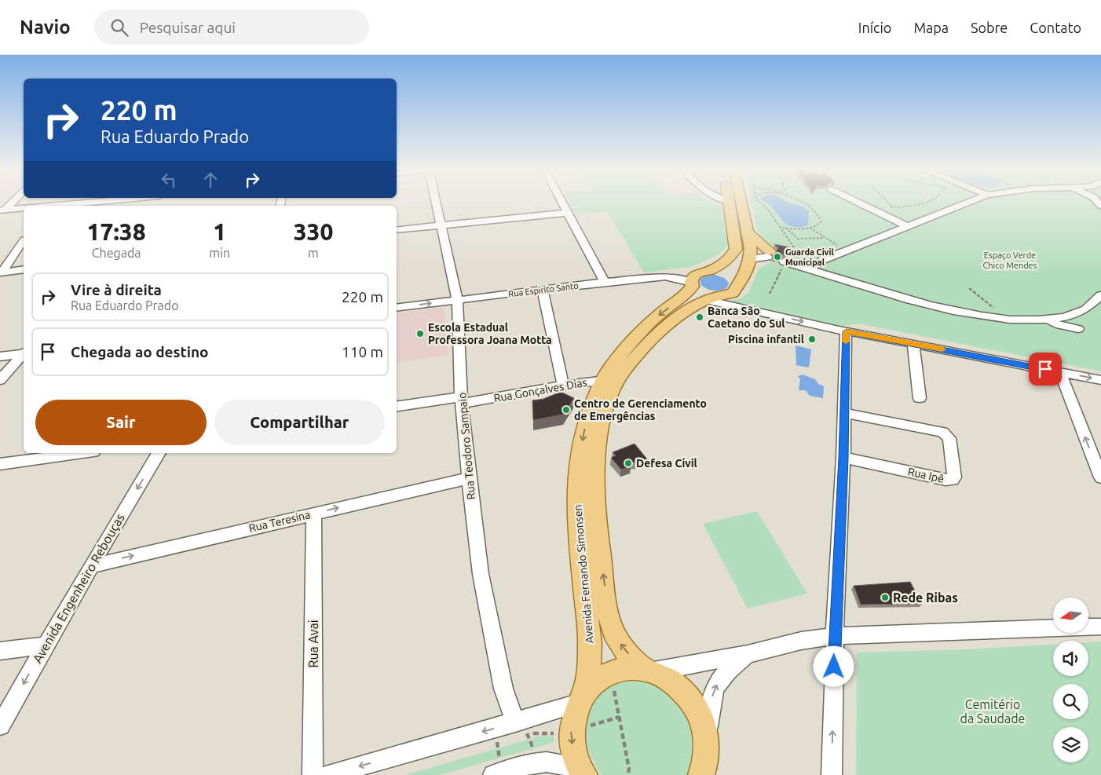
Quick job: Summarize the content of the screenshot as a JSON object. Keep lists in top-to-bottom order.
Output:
{
  "streets": {
    "main road": ["Avenida Fernando Simonsen"],
    "street": [
      "Rua Espírito Santo",
      "Rua Gonçalves Dias",
      "Rua Teodoro Sampaio",
      "Rua Ipê",
      "Rua Teresina",
      "Avenida Engenheiro Rebouças",
      "Rua Avai"
    ]
  },
  "crossings": [
    ["Rua Espírito Santo", "Rua Teodoro Sampaio"],
    ["Rua Espírito Santo", "Avenida Fernando Simonsen"],
    ["Rua Gonçalves Dias", "Rua Teodoro Sampaio"],
    ["Rua Gonçalves Dias", "Avenida Fernando Simonsen"],
    ["Rua Teodoro Sampaio", "Rua Teresina"],
    ["Rua Teresina", "Avenida Engenheiro Rebouças"],
    ["Rua Teresina", "Rua Avai"]
  ],
  "one_way": ["Rua Teresina", "Avenida Engenheiro Rebouças"],
  "parks": ["Espaço Verde Chico Mendes", "Cemitério da Saudade"],
  "places": [
    "Guarda Civil Municipal",
    "Banca São Caetano do Sul",
    "Escola Estadual Professora Joana Motta",
    "Piscina infantil",
    "Centro de Gerenciamento de Emergências",
    "Defesa Cívil",
    "Rede Ribas"
  ],
  "north": "left",
  "page": {
    "header": "Navio",
    "search": "Pesquisar aqui",
    "nav": [
      "Início",
      "Mapa",
      "Sobre",
      "Contato"
    ],
    "turn": ["220 m", "Rua Eduardo Prado"],
    "eta": [
      "17:38",
      "Chegada",
      "1",
      "min",
      "330",
      "m"
    ],
    "list": [
      {
        "name": "Vire à direita",
        "note": "Rua Eduardo Prado",
        "value": "220 m"
      },
      {
        "name": "Chegada ao destino",
        "value": "110 m"
      }
    ],
    "buttons": ["Sair", "Compartilhar"]
  }
}
